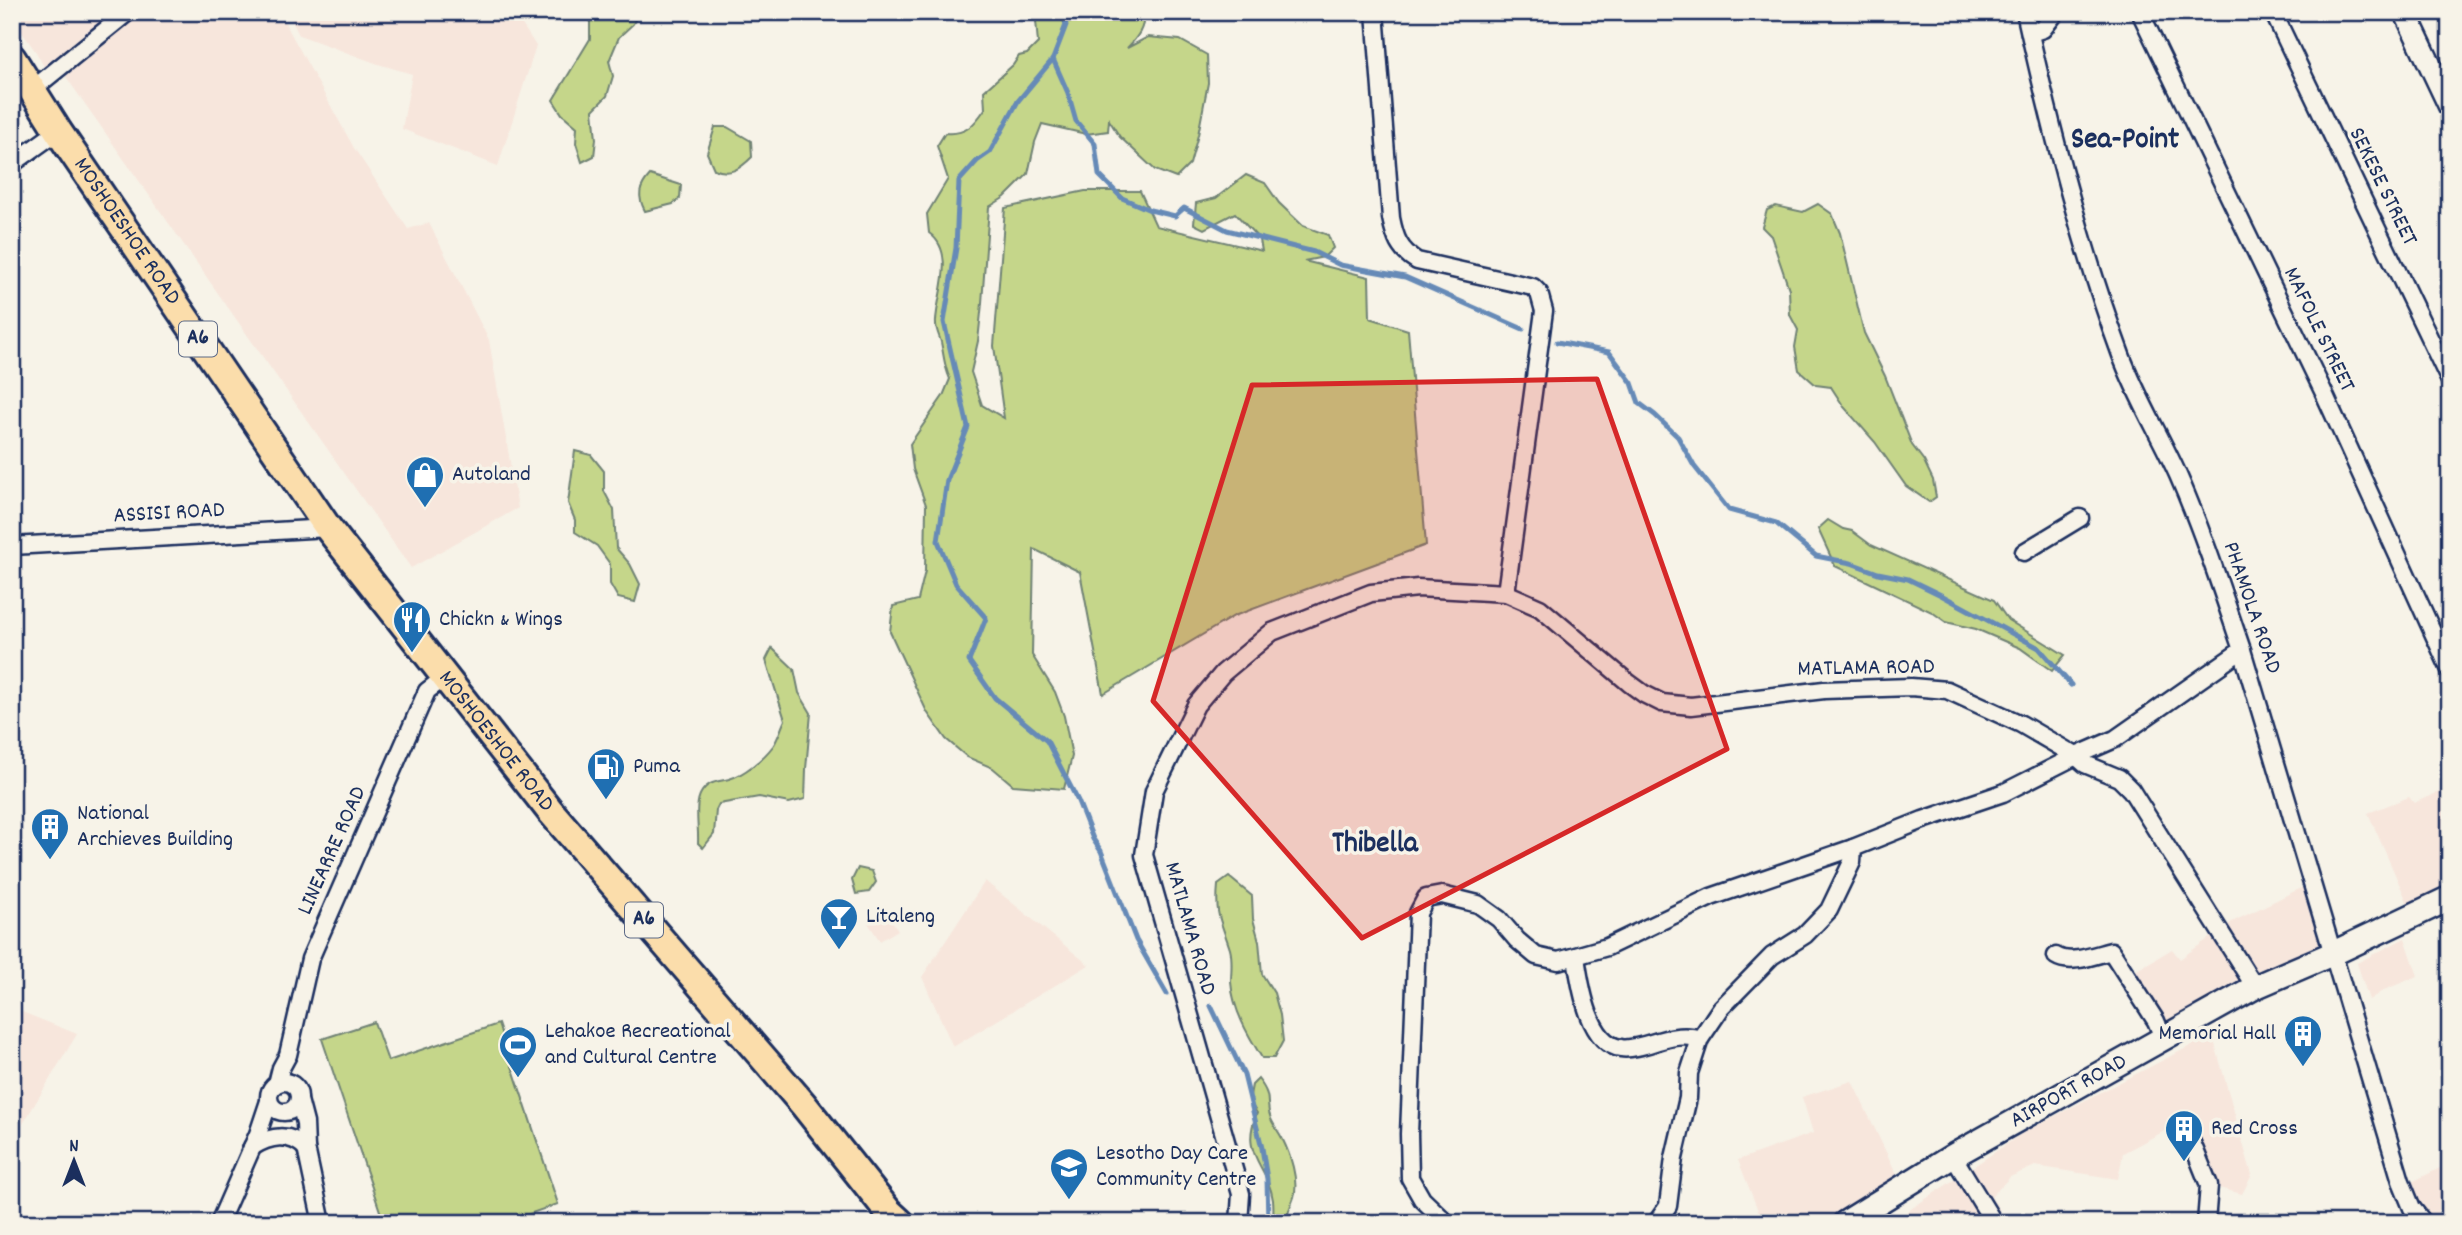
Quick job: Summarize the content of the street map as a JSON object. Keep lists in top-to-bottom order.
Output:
{
  "streets": {
    "main road": ["MOSHOESHOE ROAD", "A6", "AIRPORT ROAD"],
    "street": [
      "SEKESE STREET",
      "MAFOLE STREET",
      "ASSISI ROAD",
      "PHAMOLA ROAD",
      "MATLAMA ROAD",
      "LINEARRE ROAD"
    ]
  },
  "crossings": [
    ["MOSHOESHOE ROAD", "ASSISI ROAD"],
    ["MOSHOESHOE ROAD", "LINEARRE ROAD"],
    ["PHAMOLA ROAD", "AIRPORT ROAD"],
    ["MATLAMA ROAD", "AIRPORT ROAD"]
  ],
  "districts": ["Sea-Point", "Thibella"],
  "places": {
    "shop": ["Autoland"],
    "restaurant": ["Chickn & Wings"],
    "fuel station": ["Puma"],
    "building": ["National Archieves Building", "Memorial Hall", "Red Cross"],
    "bar": ["Litaleng"],
    "sports": ["Lehakoe Recreational and Cultural Centre"],
    "school or university": ["Lesotho Day Care Community Centre"]
  },
  "north": "top"
}
